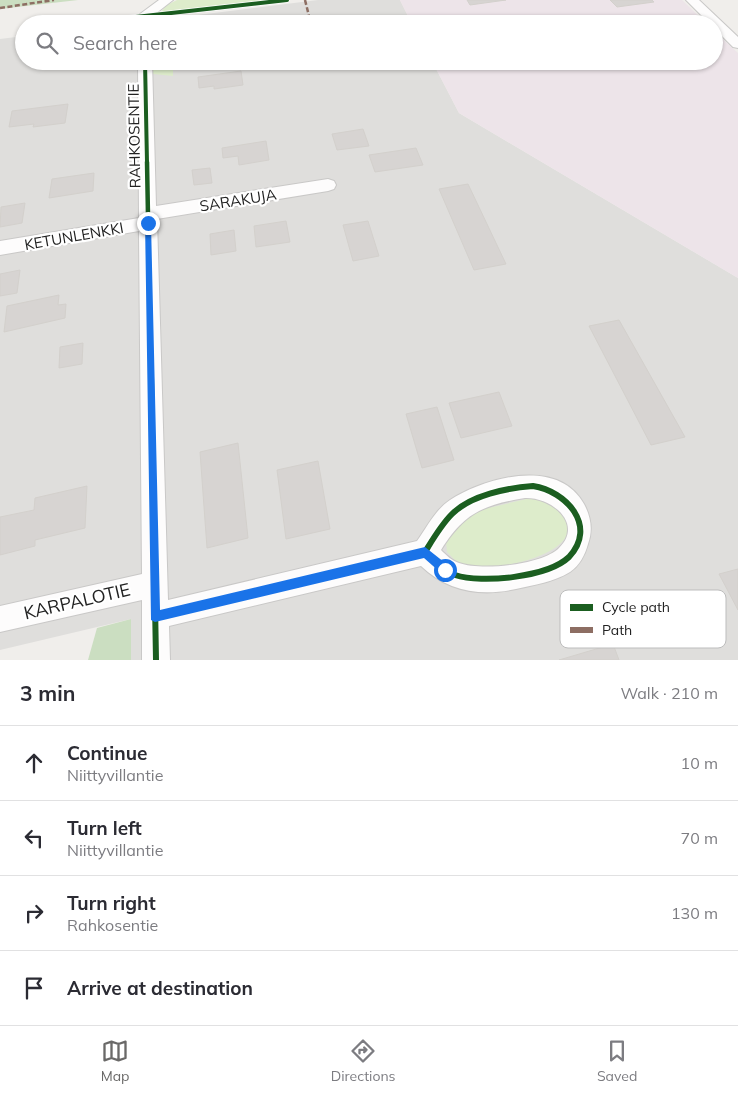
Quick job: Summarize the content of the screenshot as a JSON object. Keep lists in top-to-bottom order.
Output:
{
  "streets": {
    "street": [
      "RAHKOSENTIE",
      "SARAKUJA",
      "KETUNLENKKI",
      "KARPALOTIE"
    ]
  },
  "crossings": [
    ["RAHKOSENTIE", "SARAKUJA"],
    ["RAHKOSENTIE", "KETUNLENKKI"],
    ["RAHKOSENTIE", "KARPALOTIE"],
    ["SARAKUJA", "KETUNLENKKI"]
  ],
  "legend": ["Cycle path", "Path"],
  "page": {
    "search": "Search here",
    "heading": ["3 min", "Walk · 210 m"],
    "list": [
      ["Continue", "Niittyvillantie", "10 m"],
      ["Turn left", "Niittyvillantie", "70 m"],
      ["Turn right", "Rahkosentie", "130 m"],
      "Arrive at destination"
    ],
    "nav": ["Map", "Directions", "Saved"]
  }
}
